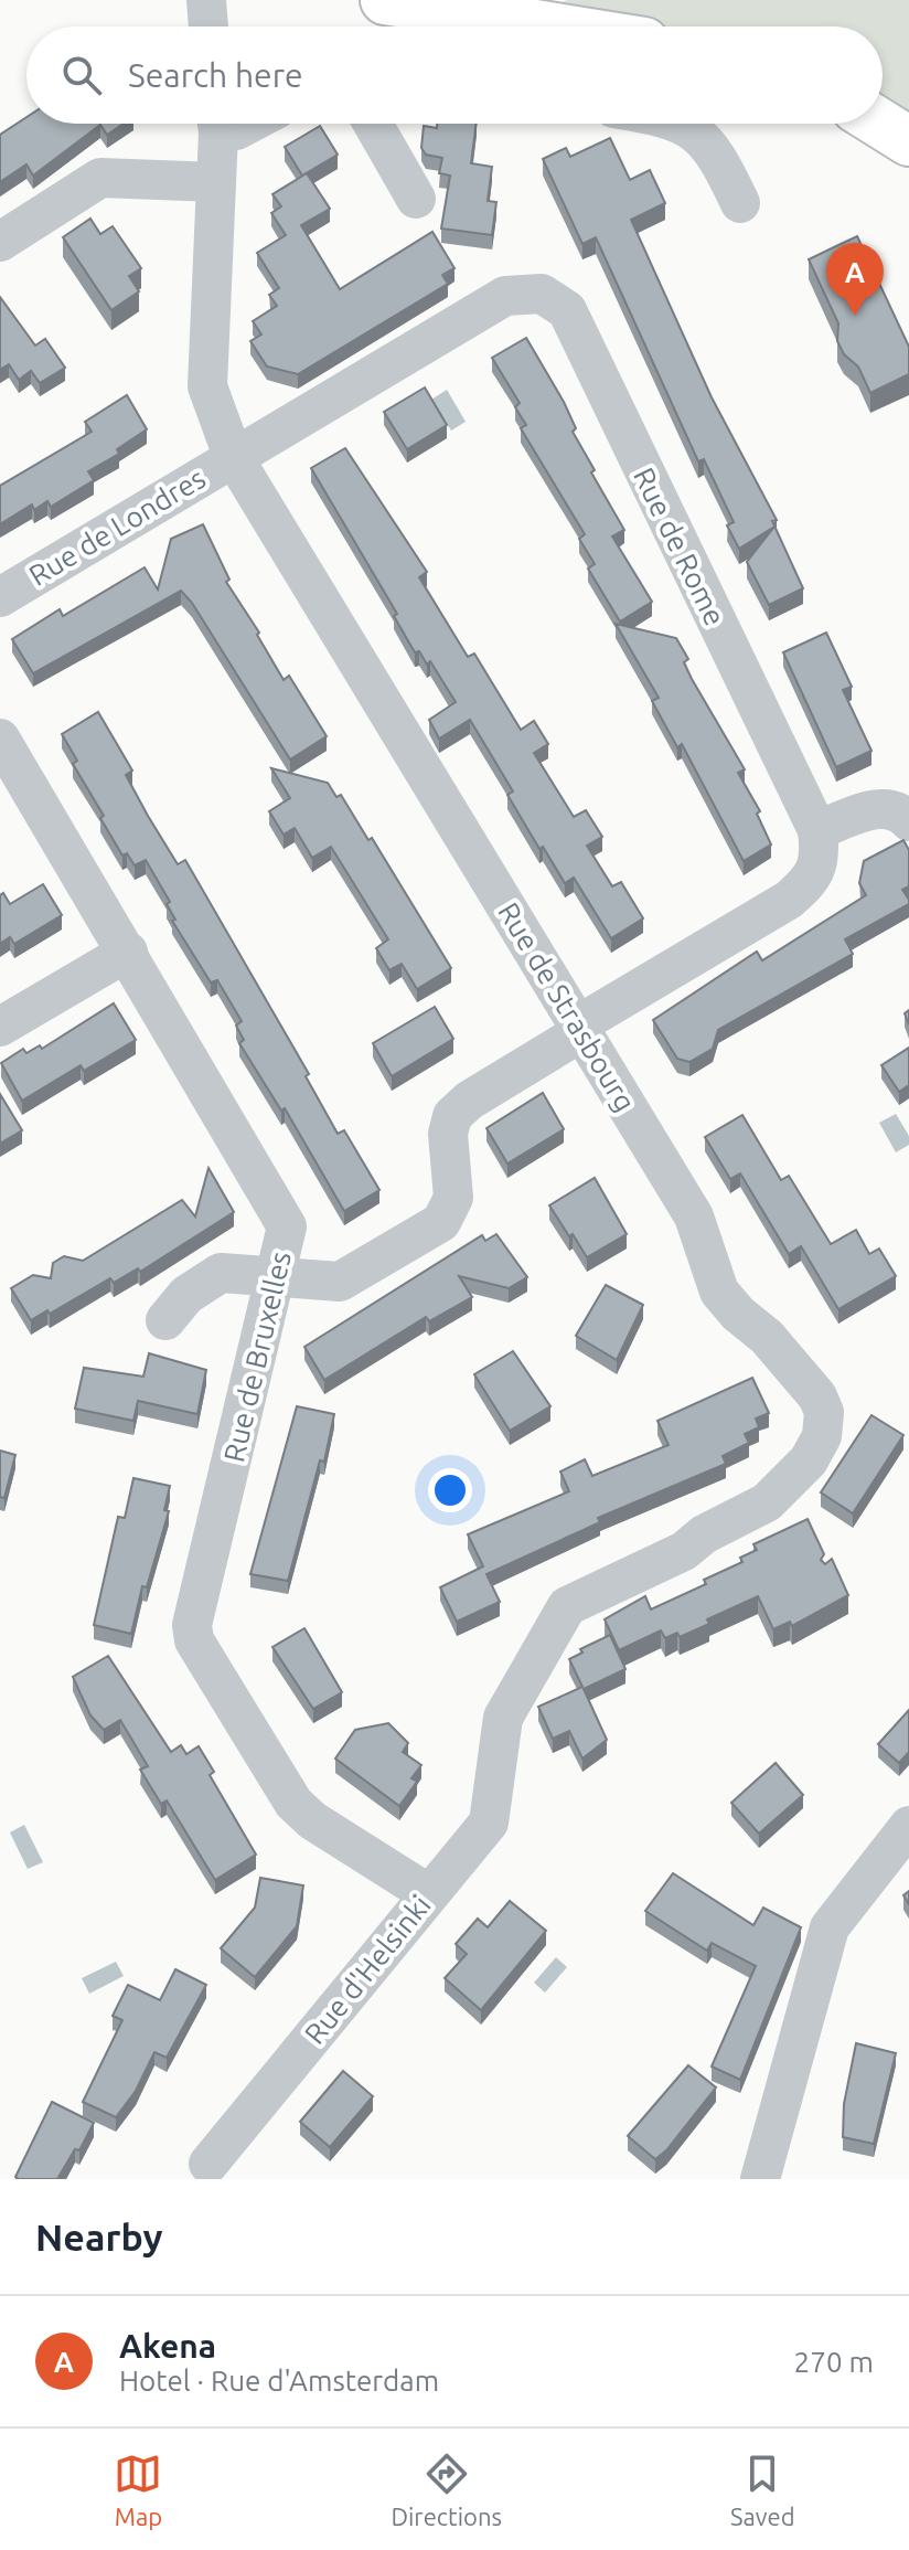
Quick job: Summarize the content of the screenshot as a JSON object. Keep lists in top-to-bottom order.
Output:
{
  "streets": {
    "street": [
      "Rue de Londres",
      "Rue de Rome",
      "Rue de Strasbourg",
      "Rue de Bruxelles",
      "Rue d'Helsinki"
    ]
  },
  "crossings": [
    ["Rue de Londres", "Rue de Rome"],
    ["Rue de Londres", "Rue de Strasbourg"],
    ["Rue de Rome", "Rue de Strasbourg"],
    ["Rue de Strasbourg", "Rue d'Helsinki"],
    ["Rue de Bruxelles", "Rue d'Helsinki"]
  ],
  "page": {
    "search": "Search here",
    "pins": "A",
    "heading": "Nearby",
    "list": [
      {
        "mark": "A",
        "name": "Akena",
        "note": "Hotel · Rue d'Amsterdam",
        "value": "270 m"
      }
    ],
    "nav": ["Map", "Directions", "Saved"]
  }
}
